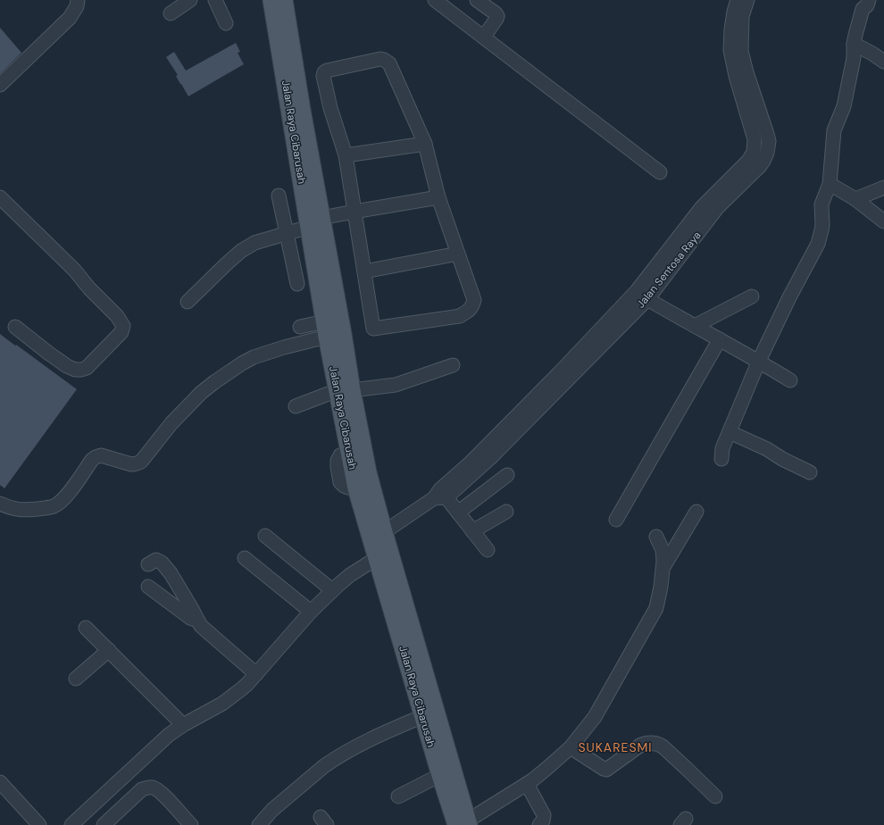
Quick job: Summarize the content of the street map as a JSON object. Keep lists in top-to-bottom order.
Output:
{
  "streets": {
    "main road": ["Jalan Raya Cibarusah"],
    "street": ["Jalan Sentosa Raya"]
  },
  "crossings": [
    ["Jalan Raya Cibarusah", "Jalan Sentosa Raya"]
  ],
  "districts": ["SUKARESMI"]
}
